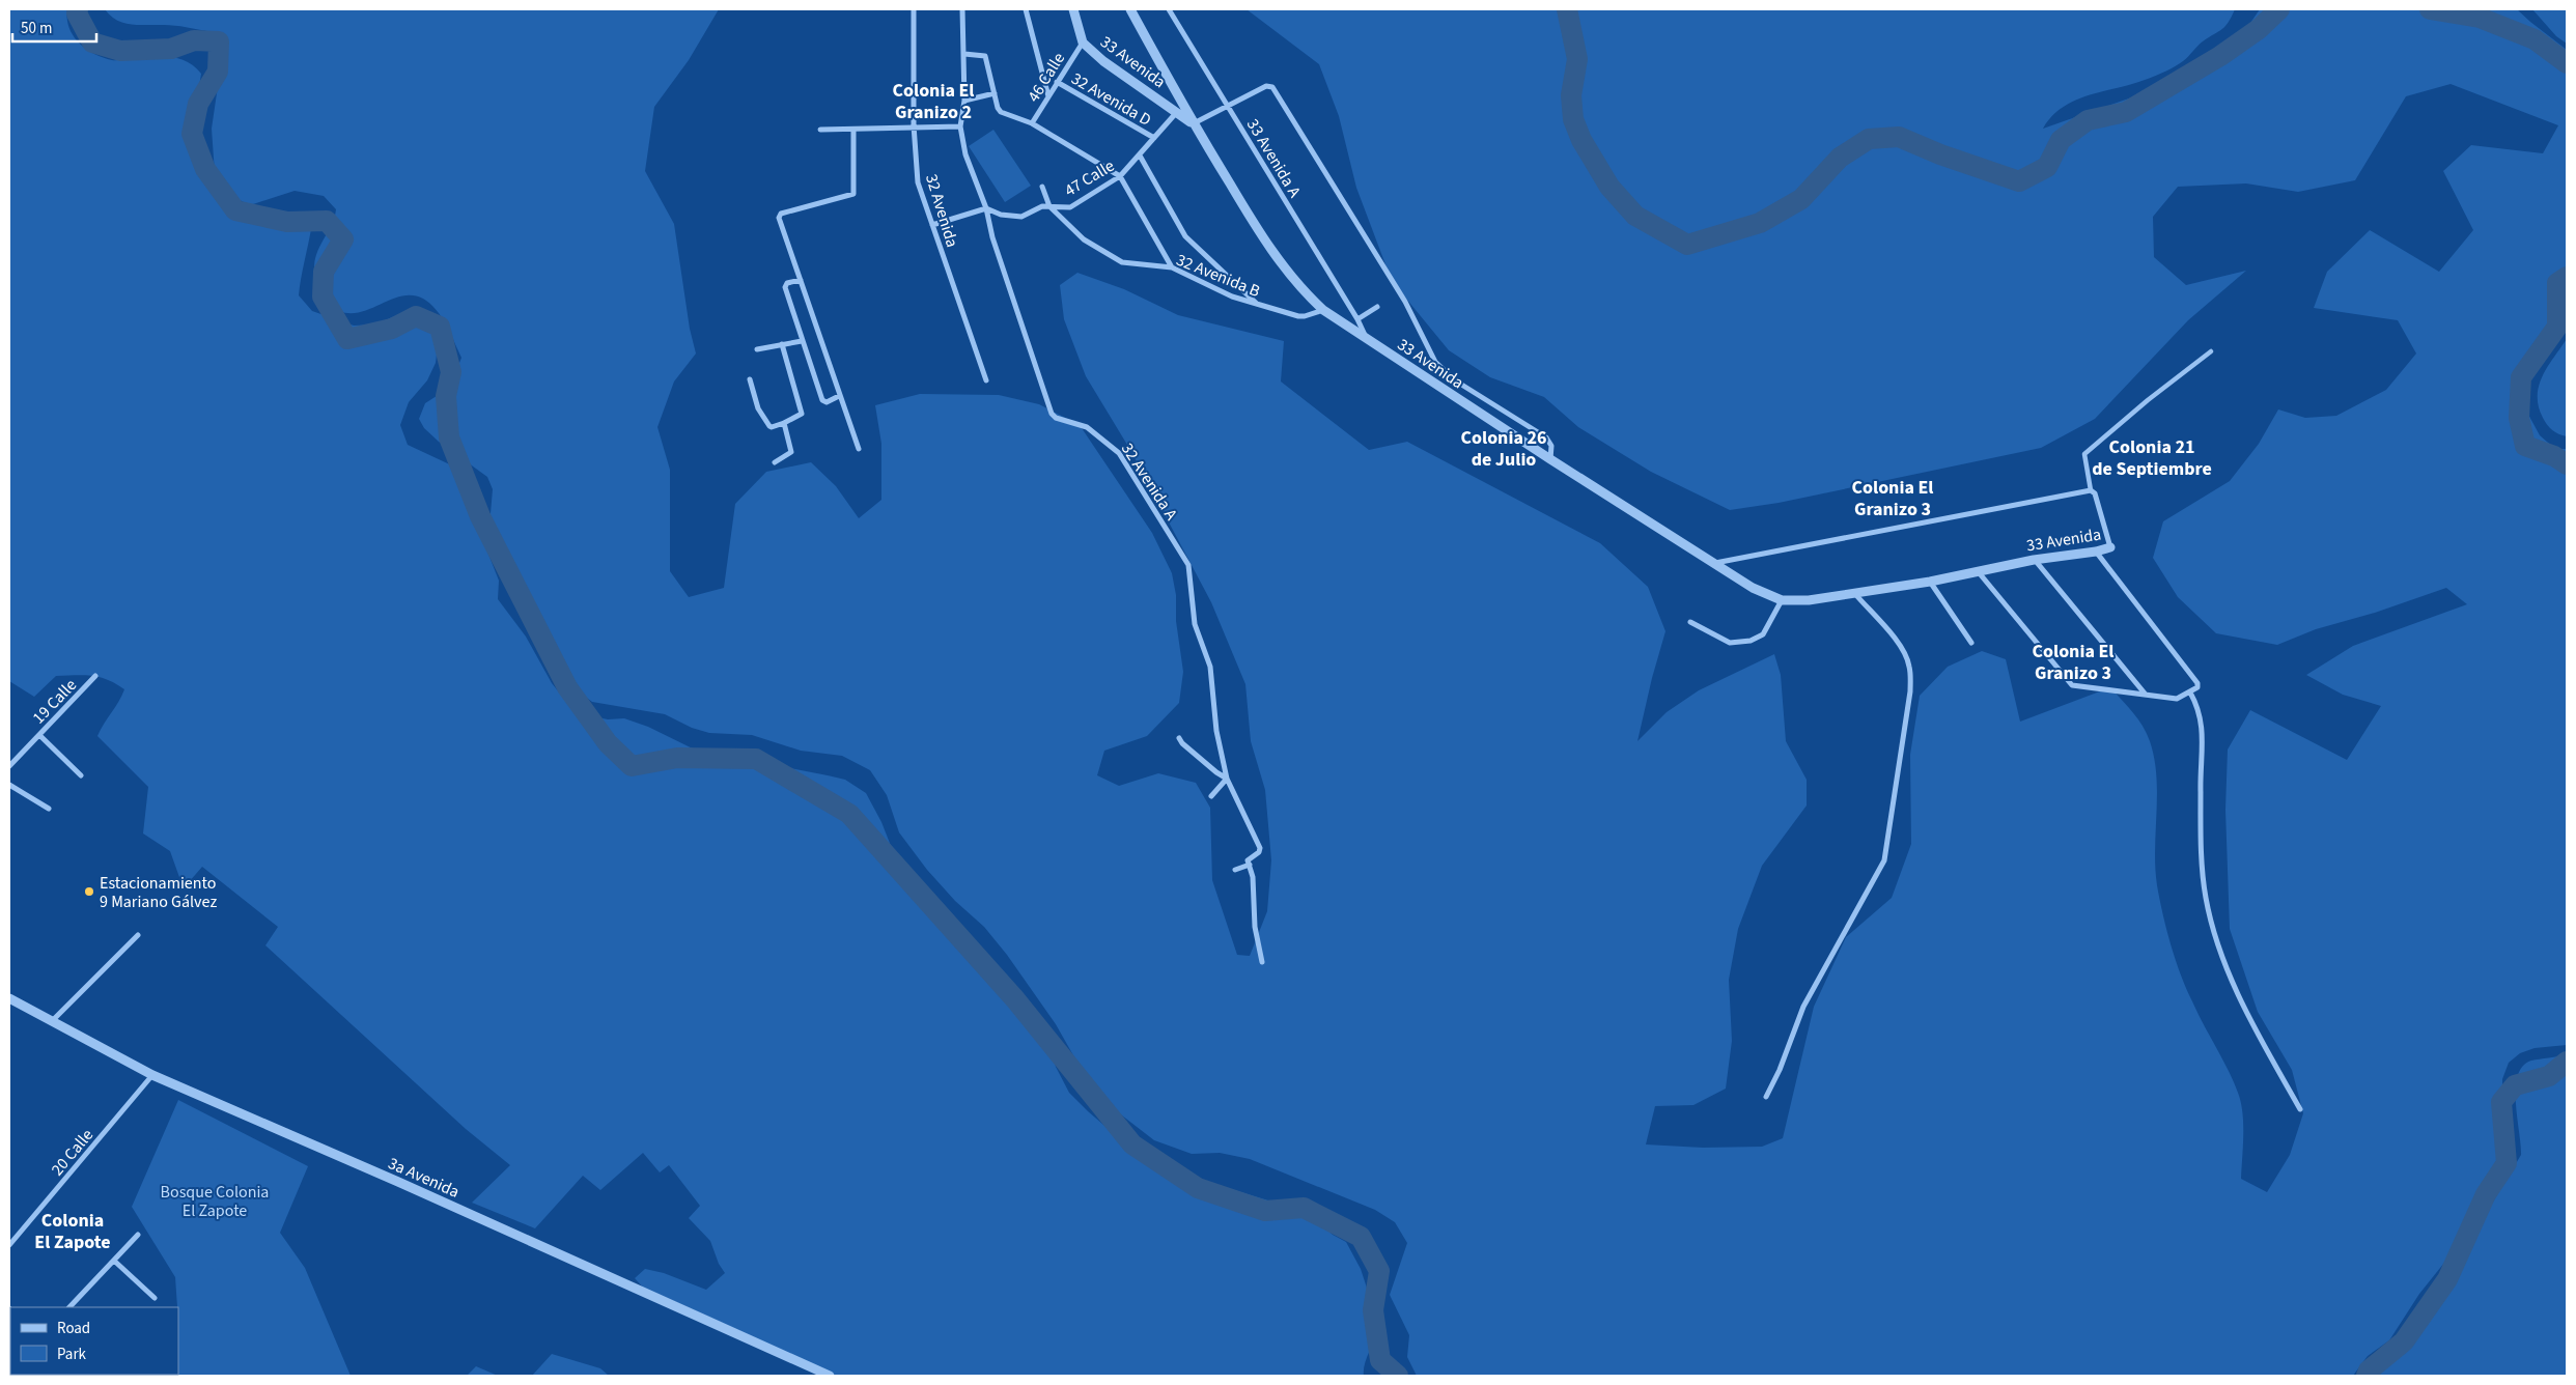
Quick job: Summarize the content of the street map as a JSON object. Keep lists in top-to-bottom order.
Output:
{
  "streets": {
    "street": [
      "33 Avenida",
      "46 Calle",
      "32 Avenida D",
      "33 Avenida A",
      "47 Calle",
      "32 Avenida",
      "32 Avenida B",
      "32 Avenida A",
      "19 Calle",
      "20 Calle",
      "3a Avenida"
    ]
  },
  "crossings": [
    ["33 Avenida", "46 Calle"],
    ["33 Avenida", "33 Avenida A"],
    ["33 Avenida", "47 Calle"],
    ["33 Avenida", "32 Avenida B"],
    ["46 Calle", "32 Avenida D"],
    ["32 Avenida D", "47 Calle"],
    ["47 Calle", "32 Avenida B"],
    ["47 Calle", "32 Avenida A"],
    ["20 Calle", "3a Avenida"]
  ],
  "districts": [
    "Colonia El Granizo 2",
    "Colonia 26 de Julio",
    "Colonia 21 de Septiembre",
    "Colonia El Granizo 3",
    "Colonia El Granizo 3",
    "Colonia El Zapote"
  ],
  "parks": ["Bosque Colonia El Zapote"],
  "places": ["Estacionamiento 9 Mariano Gálvez"],
  "legend": ["Road", "Park"],
  "scale_bar": "50 m"
}
